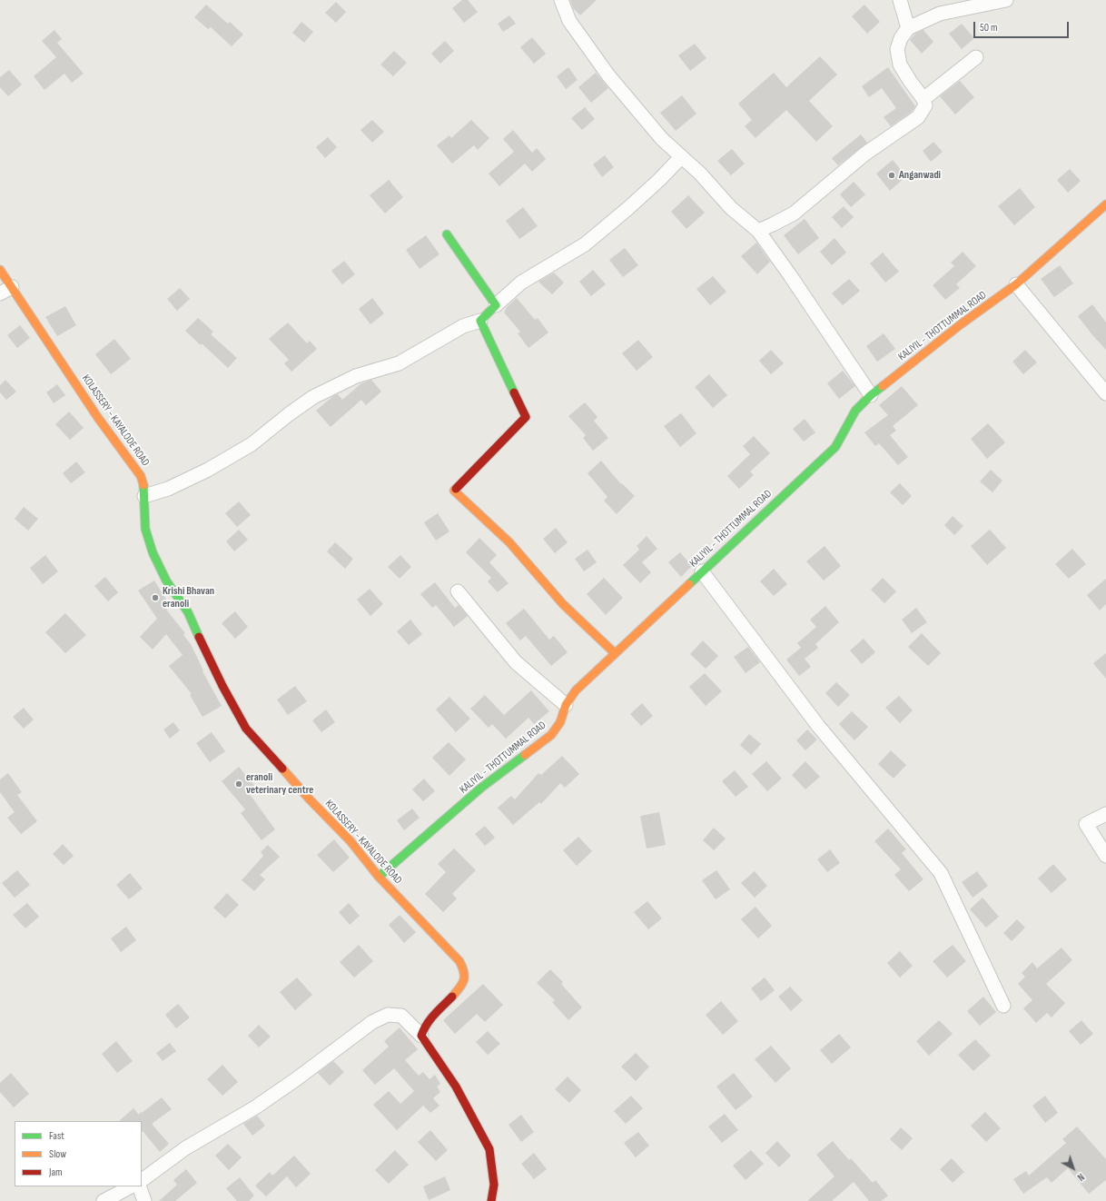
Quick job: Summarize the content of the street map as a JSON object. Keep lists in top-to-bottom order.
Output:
{
  "streets": {
    "main road": ["KALIYIL - THOTTUMMAL ROAD", "KOLASSERY - KAYALODE ROAD"]
  },
  "crossings": [
    ["KALIYIL - THOTTUMMAL ROAD", "KOLASSERY - KAYALODE ROAD"]
  ],
  "places": ["Anganwadi", "Krishi Bhavan eranoli", "eranoli veterinary centre"],
  "legend": ["Fast", "Slow", "Jam"],
  "scale_bar": "50 m",
  "north": "bottom right"
}
